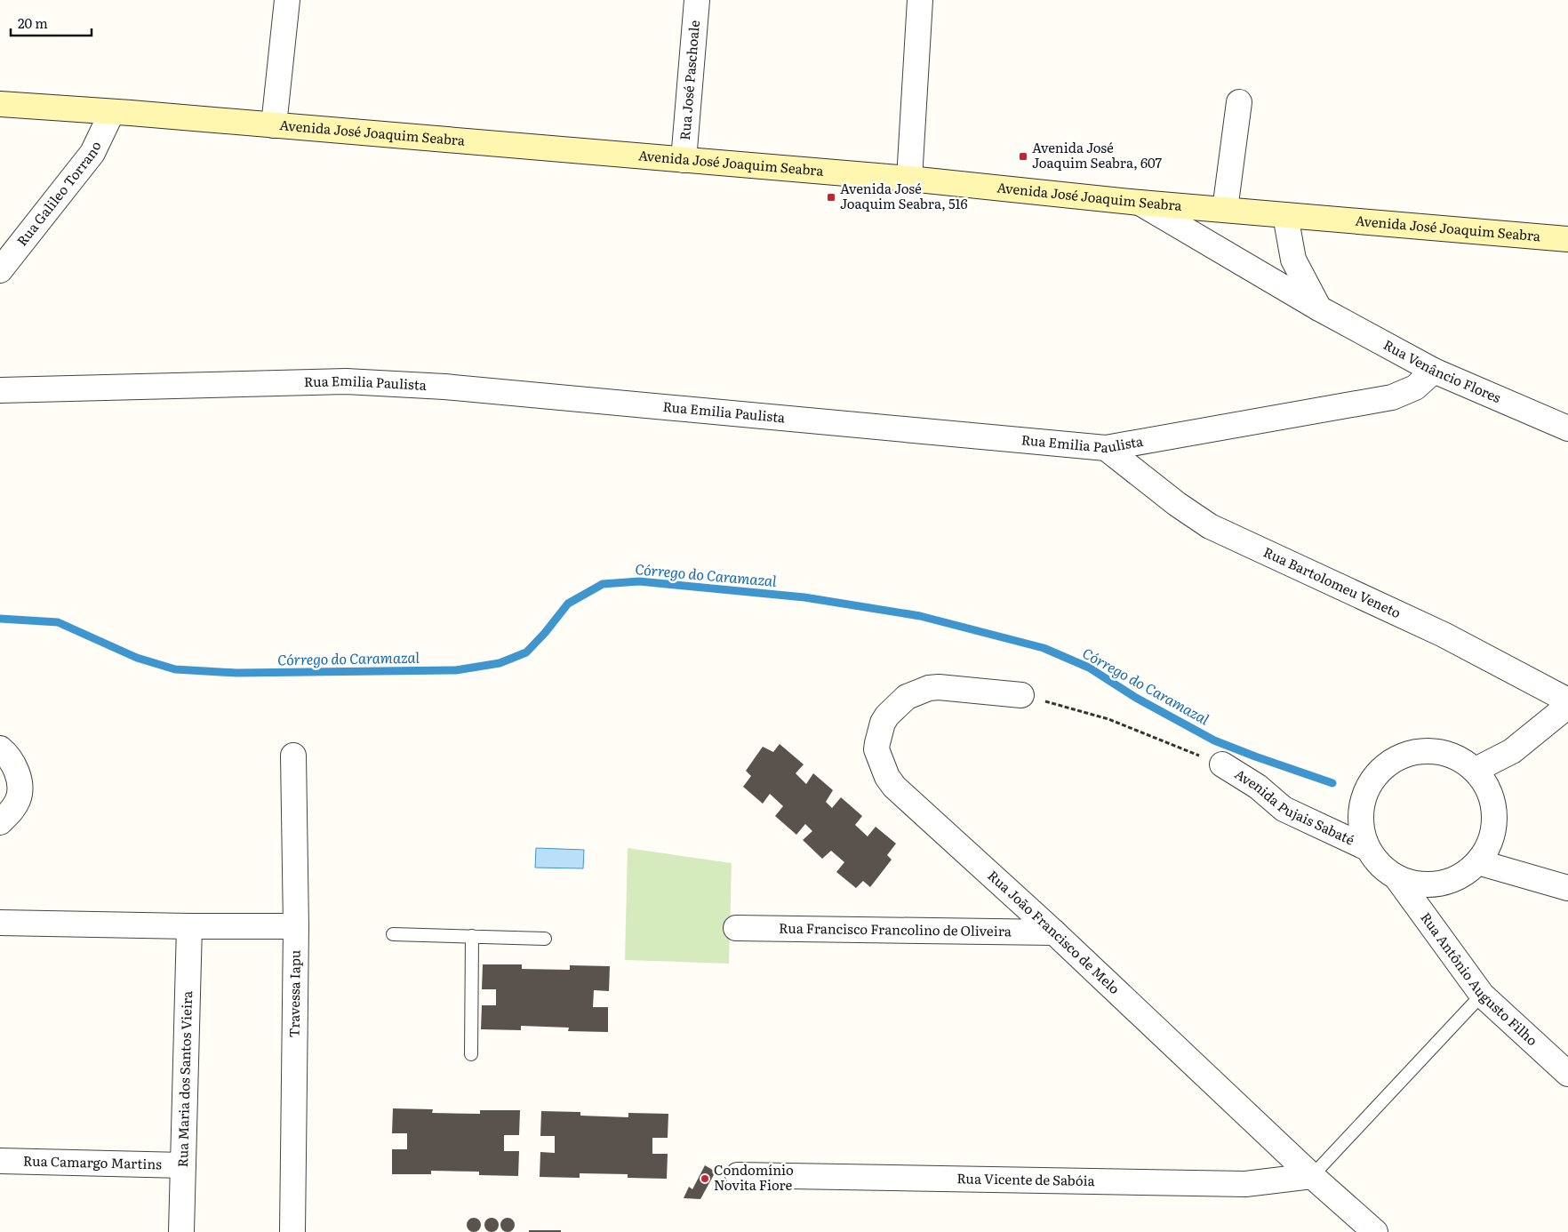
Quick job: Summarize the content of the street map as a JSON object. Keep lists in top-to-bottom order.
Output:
{
  "streets": {
    "main road": ["Avenida José Joaquim Seabra"],
    "street": [
      "Rua José Paschoale",
      "Rua Galileo Torrano",
      "Rua Venâncio Flores",
      "Rua Emilia Paulista",
      "Rua Bartolomeu Veneto",
      "Avenida Pujais Sabaté",
      "Rua Francisco Francolino de Oliveira",
      "Rua João Francisco de Melo",
      "Rua Antônio Augusto Filho",
      "Travessa Iapu",
      "Rua Maria dos Santos Vieira",
      "Rua Camargo Martins",
      "Rua Vicente de Sabóia"
    ]
  },
  "crossings": [
    ["Rua José Paschoale", "Avenida José Joaquim Seabra"],
    ["Avenida José Joaquim Seabra", "Rua Galileo Torrano"],
    ["Avenida José Joaquim Seabra", "Rua Venâncio Flores"],
    ["Rua Venâncio Flores", "Rua Emilia Paulista"],
    ["Rua Emilia Paulista", "Rua Bartolomeu Veneto"],
    ["Avenida Pujais Sabaté", "Rua Antônio Augusto Filho"],
    ["Rua Francisco Francolino de Oliveira", "Rua João Francisco de Melo"],
    ["Rua João Francisco de Melo", "Rua Vicente de Sabóia"],
    ["Rua Maria dos Santos Vieira", "Rua Camargo Martins"]
  ],
  "water": ["Córrego do Caramazal"],
  "places": {
    "transit": ["Avenida José Joaquim Seabra, 607", "Avenida José Joaquim Seabra, 516"],
    "other": ["Condomínio Novita Fiore"]
  },
  "scale_bar": "20 m"
}
